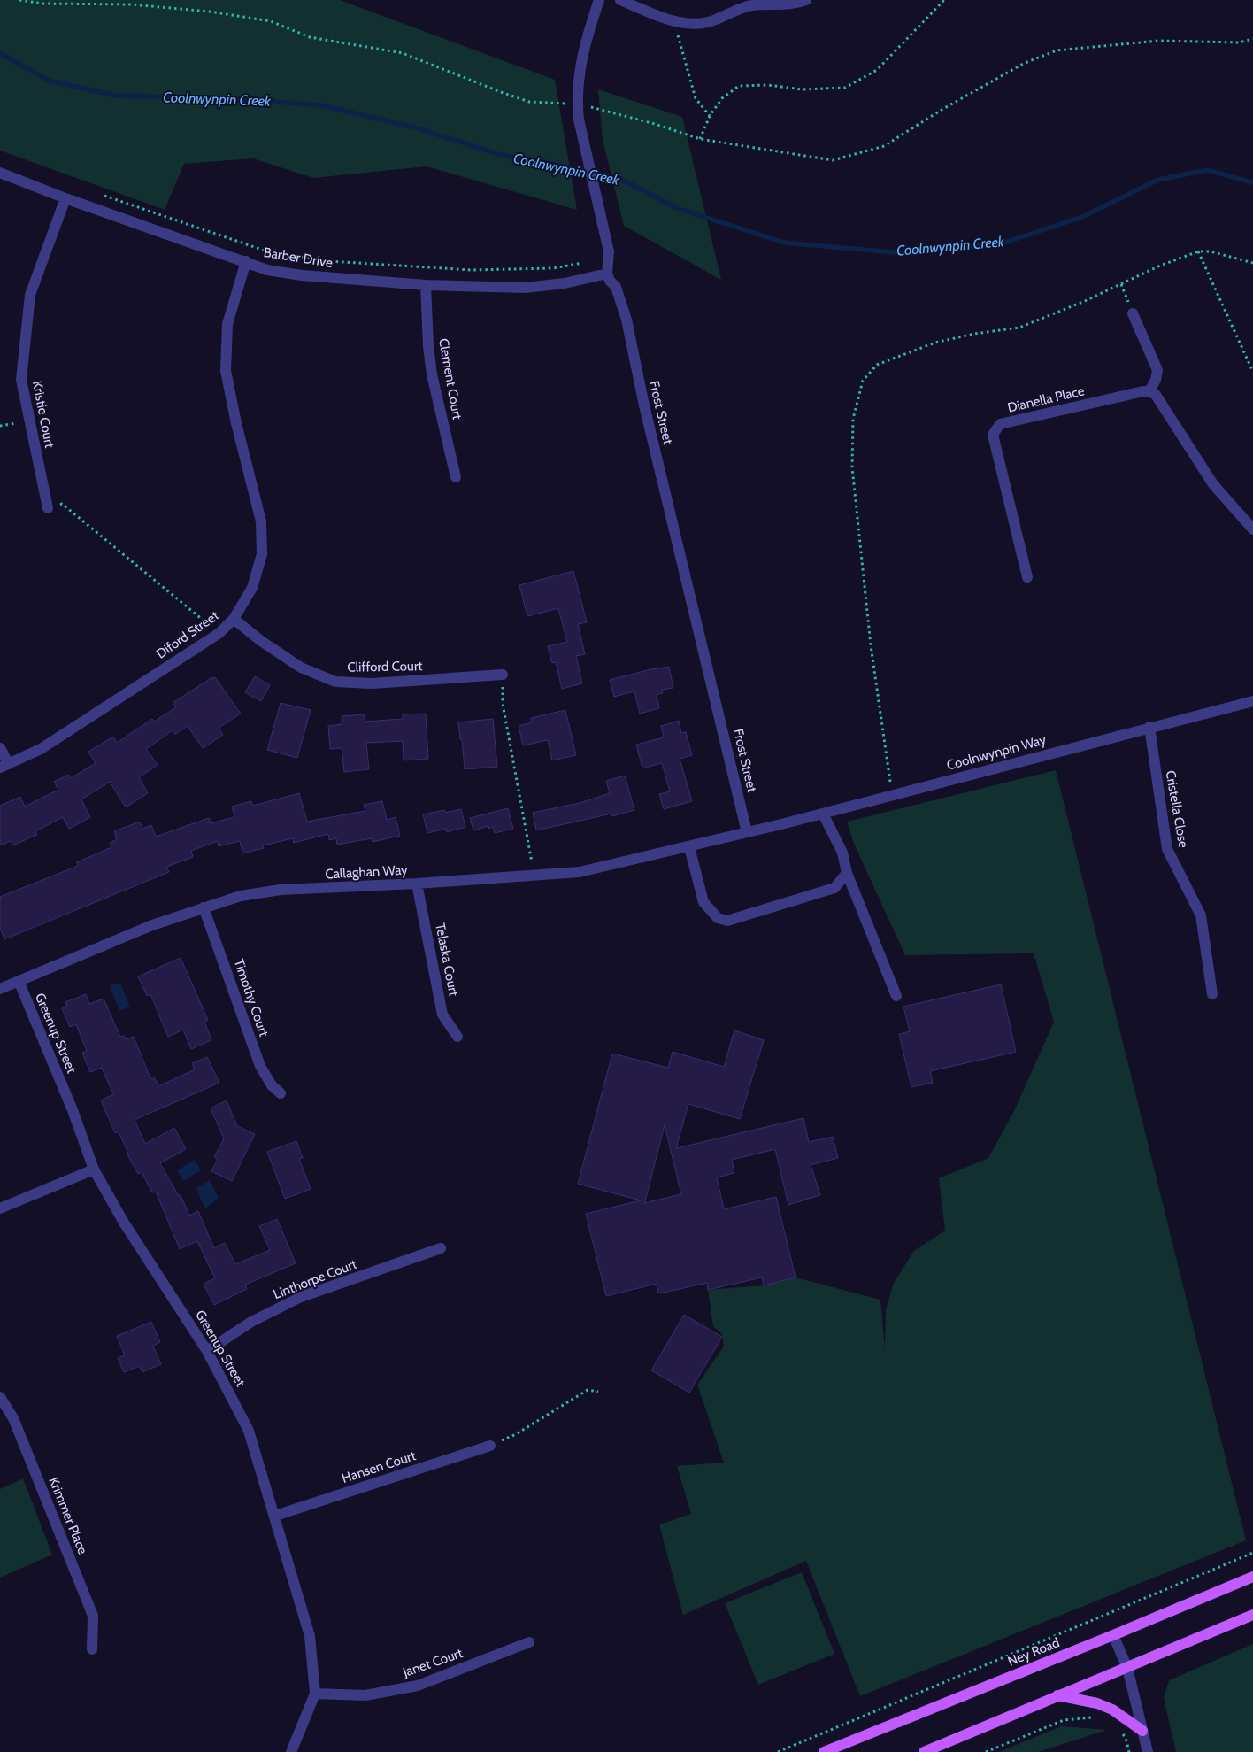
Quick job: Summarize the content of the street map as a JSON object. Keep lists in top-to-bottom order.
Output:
{
  "streets": {
    "main road": ["Ney Road"],
    "street": [
      "Barber Drive",
      "Clement Court",
      "Dianella Place",
      "Frost Street",
      "Kristie Court",
      "Diford Street",
      "Clifford Court",
      "Coolnwynpin Way",
      "Cristella Close",
      "Callaghan Way",
      "Telaska Court",
      "Timothy Court",
      "Greenup Street",
      "Linthorpe Court",
      "Hansen Court",
      "Krimmer Place",
      "Janet Court"
    ]
  },
  "crossings": [
    ["Barber Drive", "Clement Court"],
    ["Barber Drive", "Frost Street"],
    ["Barber Drive", "Kristie Court"],
    ["Barber Drive", "Diford Street"],
    ["Frost Street", "Coolnwynpin Way"],
    ["Frost Street", "Callaghan Way"],
    ["Diford Street", "Clifford Court"],
    ["Coolnwynpin Way", "Cristella Close"],
    ["Coolnwynpin Way", "Callaghan Way"],
    ["Callaghan Way", "Telaska Court"],
    ["Callaghan Way", "Timothy Court"],
    ["Callaghan Way", "Greenup Street"],
    ["Greenup Street", "Linthorpe Court"],
    ["Greenup Street", "Hansen Court"],
    ["Greenup Street", "Janet Court"]
  ],
  "water": ["Coolnwynpin Creek"]
}
